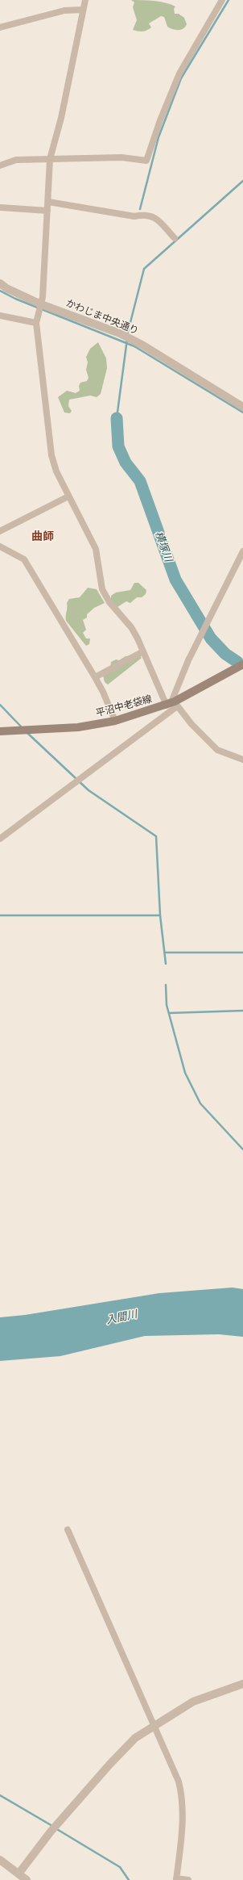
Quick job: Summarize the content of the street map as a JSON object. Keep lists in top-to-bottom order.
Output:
{
  "streets": {
    "main road": ["平沼中老袋線"],
    "street": ["かわじま中央通り"]
  },
  "districts": ["曲師"],
  "water": ["横塚川", "入間川"]
}
